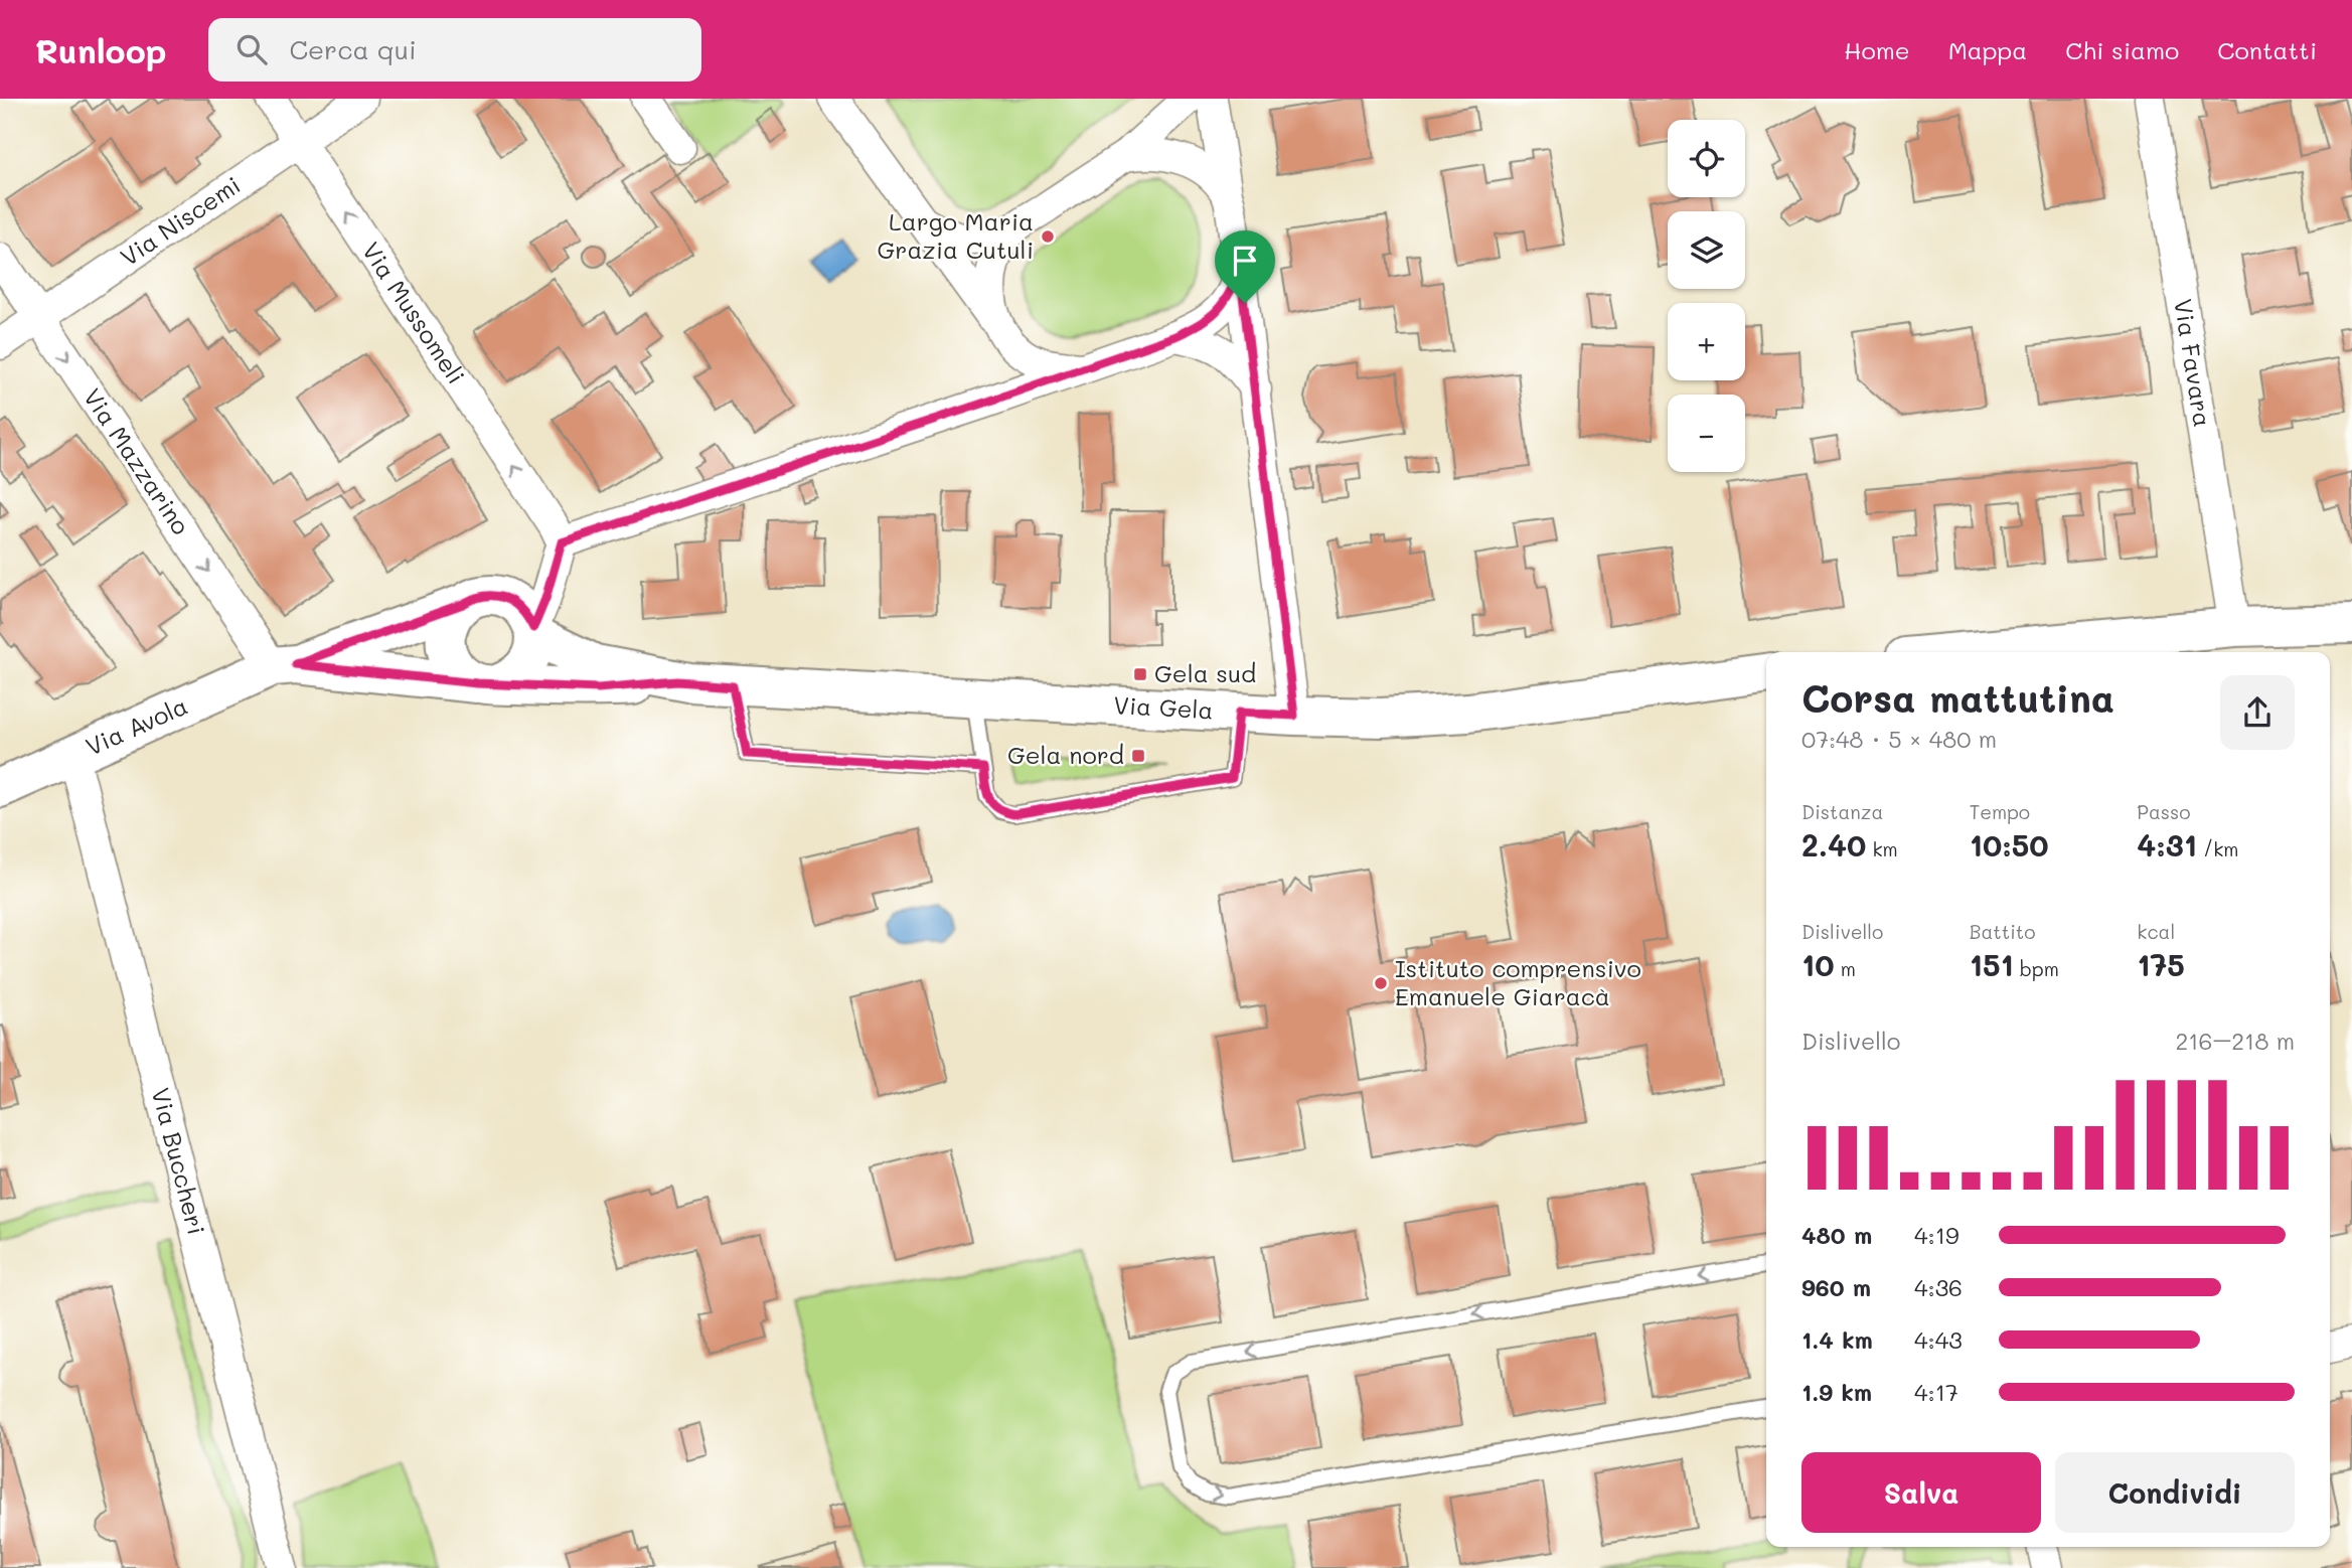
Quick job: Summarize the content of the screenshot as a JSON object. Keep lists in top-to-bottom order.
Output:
{
  "streets": {
    "street": [
      "Via Niscemi",
      "Via Mussomeli",
      "Via Favara",
      "Via Mazzarino",
      "Via Gela",
      "Via Avola",
      "Via Buccheri"
    ]
  },
  "crossings": [
    ["Via Niscemi", "Via Mussomeli"],
    ["Via Niscemi", "Via Mazzarino"],
    ["Via Mazzarino", "Via Avola"],
    ["Via Avola", "Via Buccheri"]
  ],
  "one_way": ["Via Mussomeli", "Via Mazzarino"],
  "places": {
    "other": ["Largo Maria Grazia Cutuli", "Istituto comprensivo Emanuele Giaracà"],
    "transit": ["Gela sud", "Gela nord"]
  },
  "page": {
    "header": "Runloop",
    "search": "Cerca qui",
    "nav": [
      "Home",
      "Mappa",
      "Chi siamo",
      "Contatti"
    ],
    "map_buttons": ["+", "−"],
    "heading": ["Corsa mattutina", "07:48 · 5 × 480 m"],
    "stats": [
      ["Distanza", "2.40 km"],
      ["Tempo", "10:50"],
      ["Passo", "4:31 /km"],
      ["Dislivello", "10 m"],
      ["Battito", "151 bpm"],
      ["kcal", "175"]
    ],
    "chart": ["Dislivello", "216–218 m"],
    "list": [
      {
        "name": "480 m",
        "note": "4:19"
      },
      {
        "name": "960 m",
        "note": "4:36"
      },
      {
        "name": "1.4 km",
        "note": "4:43"
      },
      {
        "name": "1.9 km",
        "note": "4:17"
      }
    ],
    "buttons": ["Salva", "Condividi"]
  }
}
